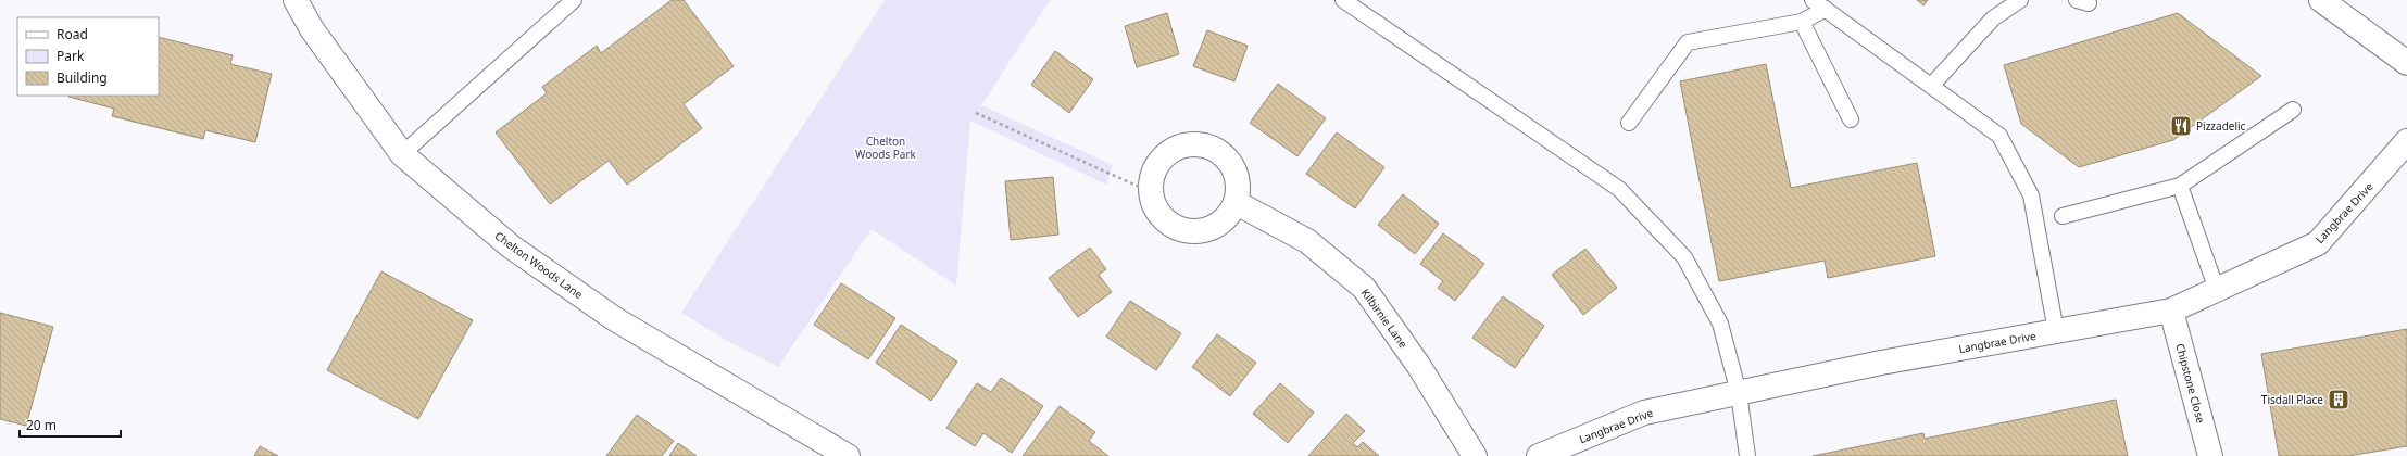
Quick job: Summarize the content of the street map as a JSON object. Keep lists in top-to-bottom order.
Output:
{
  "streets": {
    "street": [
      "Langbrae Drive",
      "Chelton Woods Lane",
      "Kilbirnie Lane",
      "Chipstone Close"
    ]
  },
  "crossings": [
    ["Langbrae Drive", "Chipstone Close"]
  ],
  "parks": ["Chelton Woods Park"],
  "places": {
    "restaurant": ["Pizzadelic"],
    "building": ["Tisdall Place"]
  },
  "legend": ["Road", "Park", "Building"],
  "scale_bar": "20 m"
}
